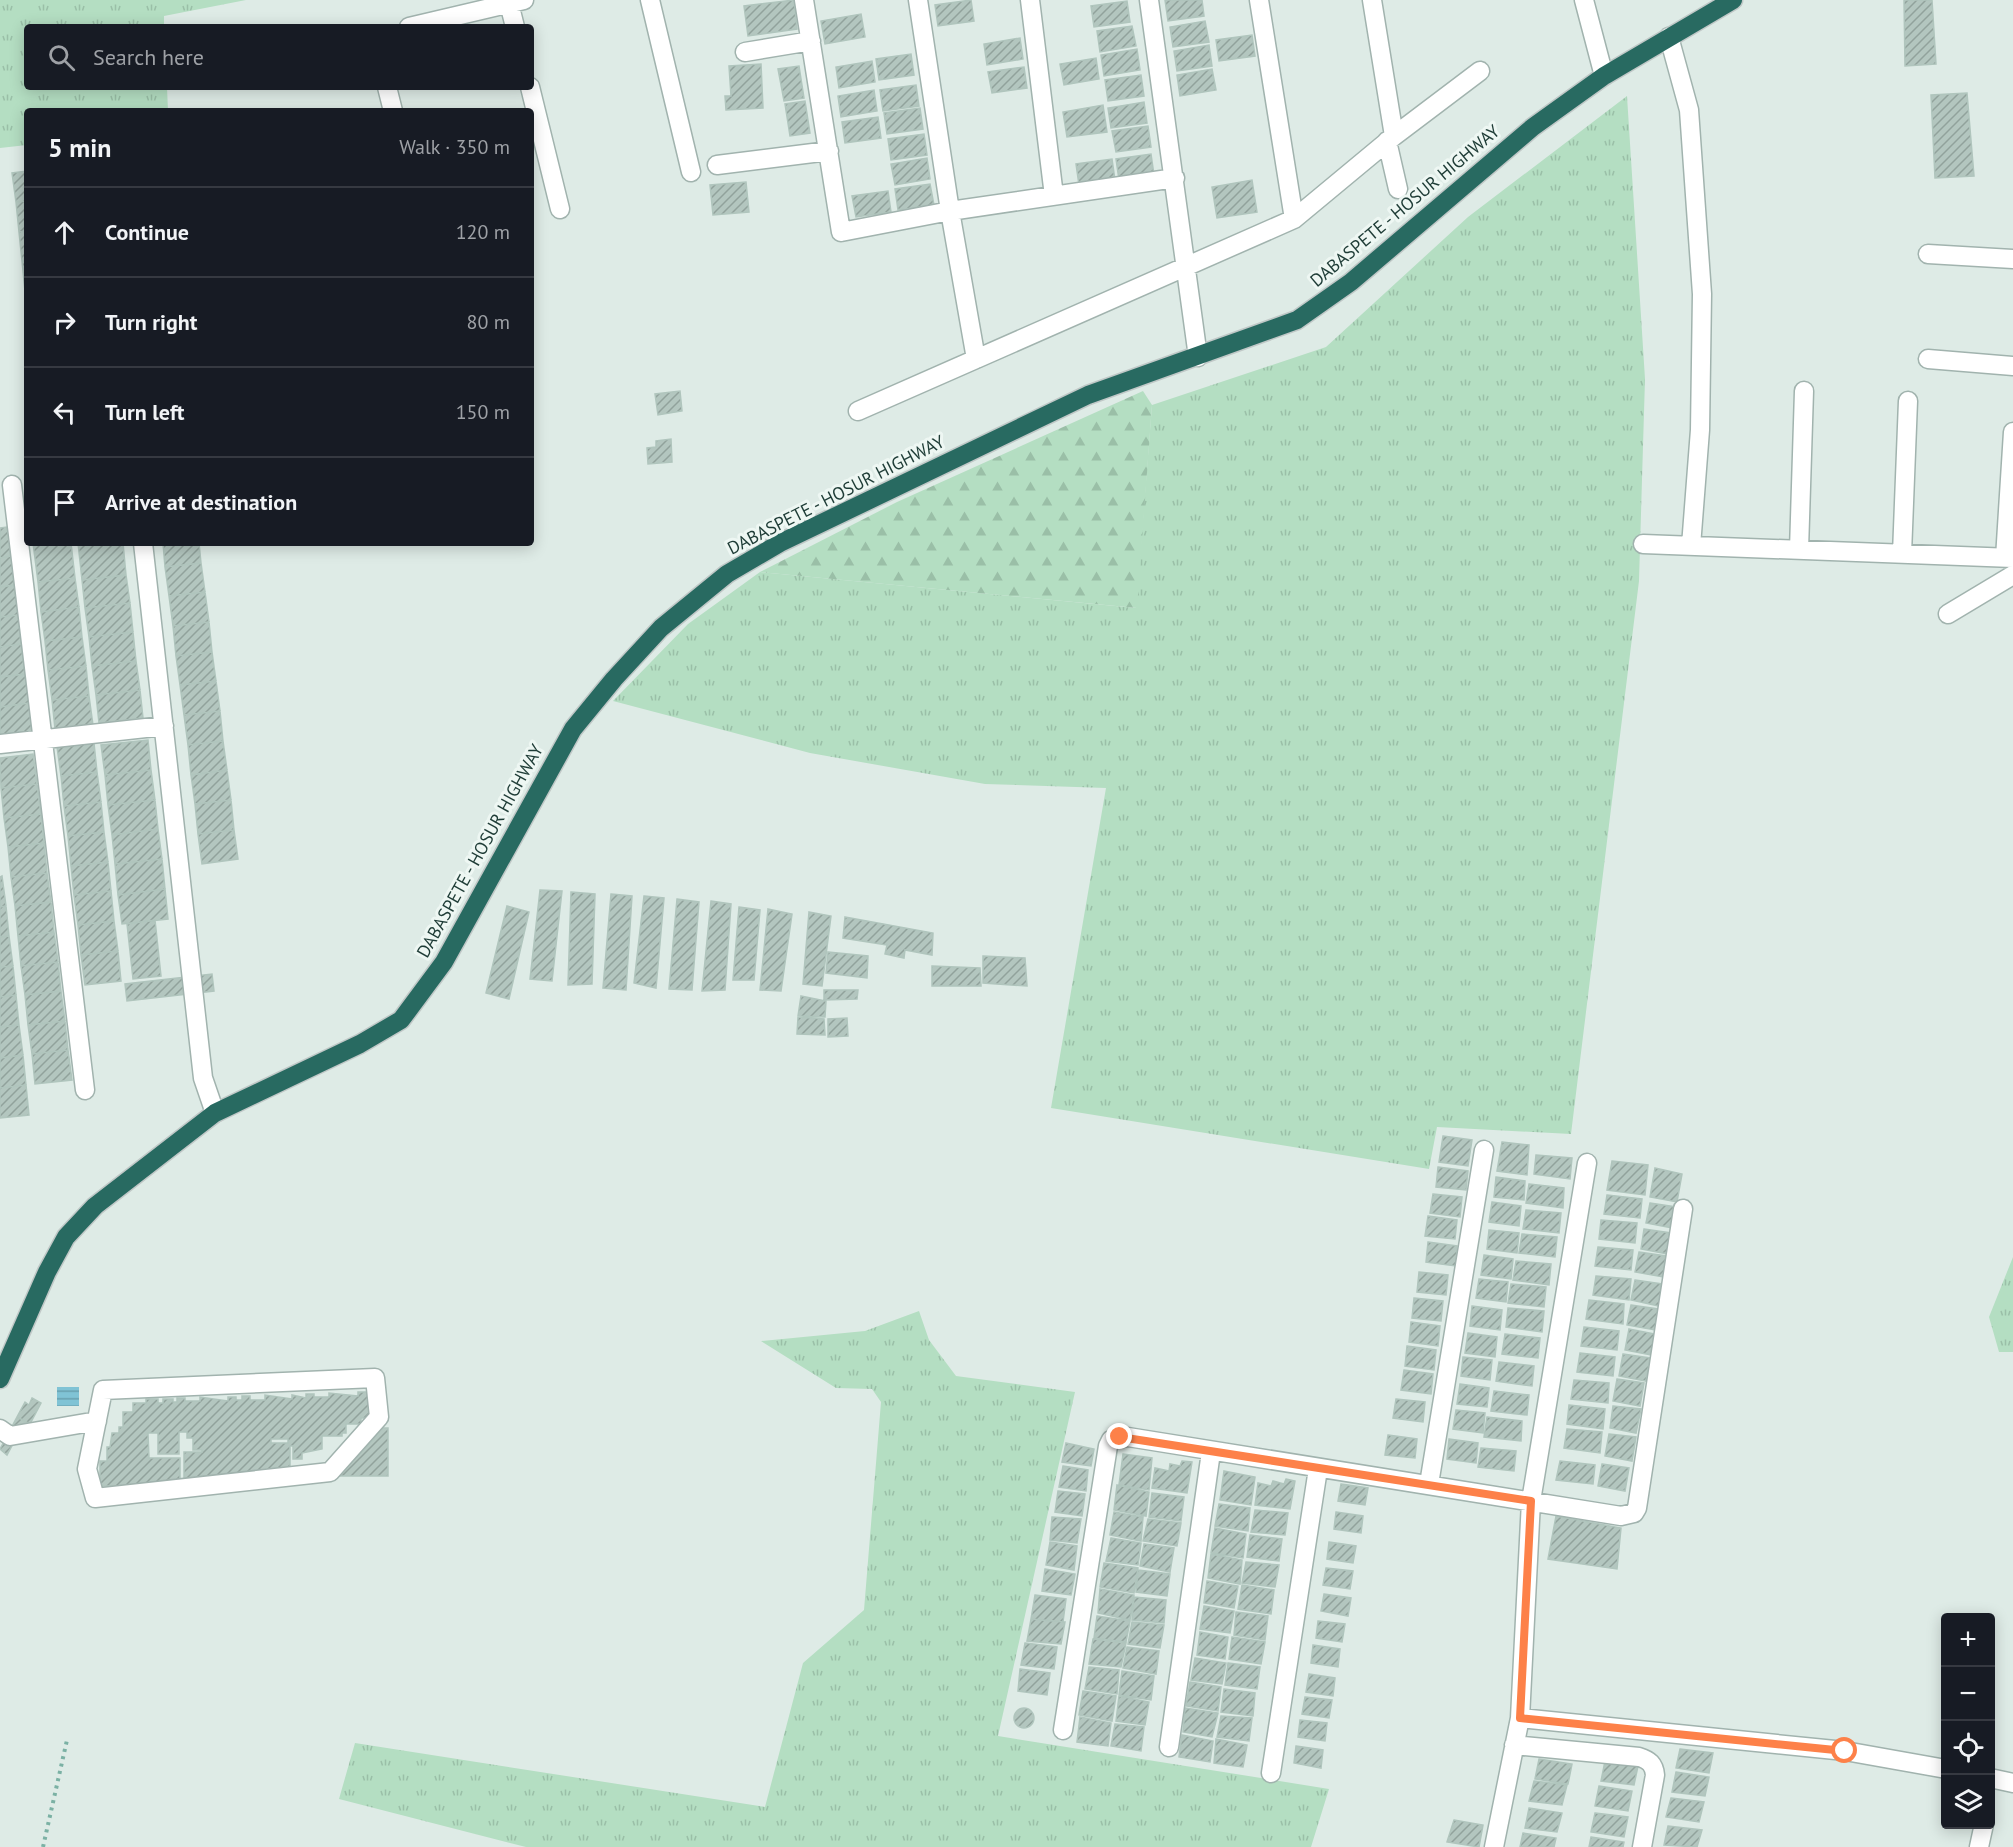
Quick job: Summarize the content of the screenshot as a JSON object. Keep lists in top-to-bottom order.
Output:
{
  "streets": {
    "highway": ["DABASPETE - HOSUR HIGHWAY"]
  },
  "page": {
    "search": "Search here",
    "heading": ["5 min", "Walk · 350 m"],
    "list": [
      ["Continue", "120 m"],
      ["Turn right", "80 m"],
      ["Turn left", "150 m"],
      "Arrive at destination"
    ],
    "map_buttons": ["+", "−"]
  }
}
